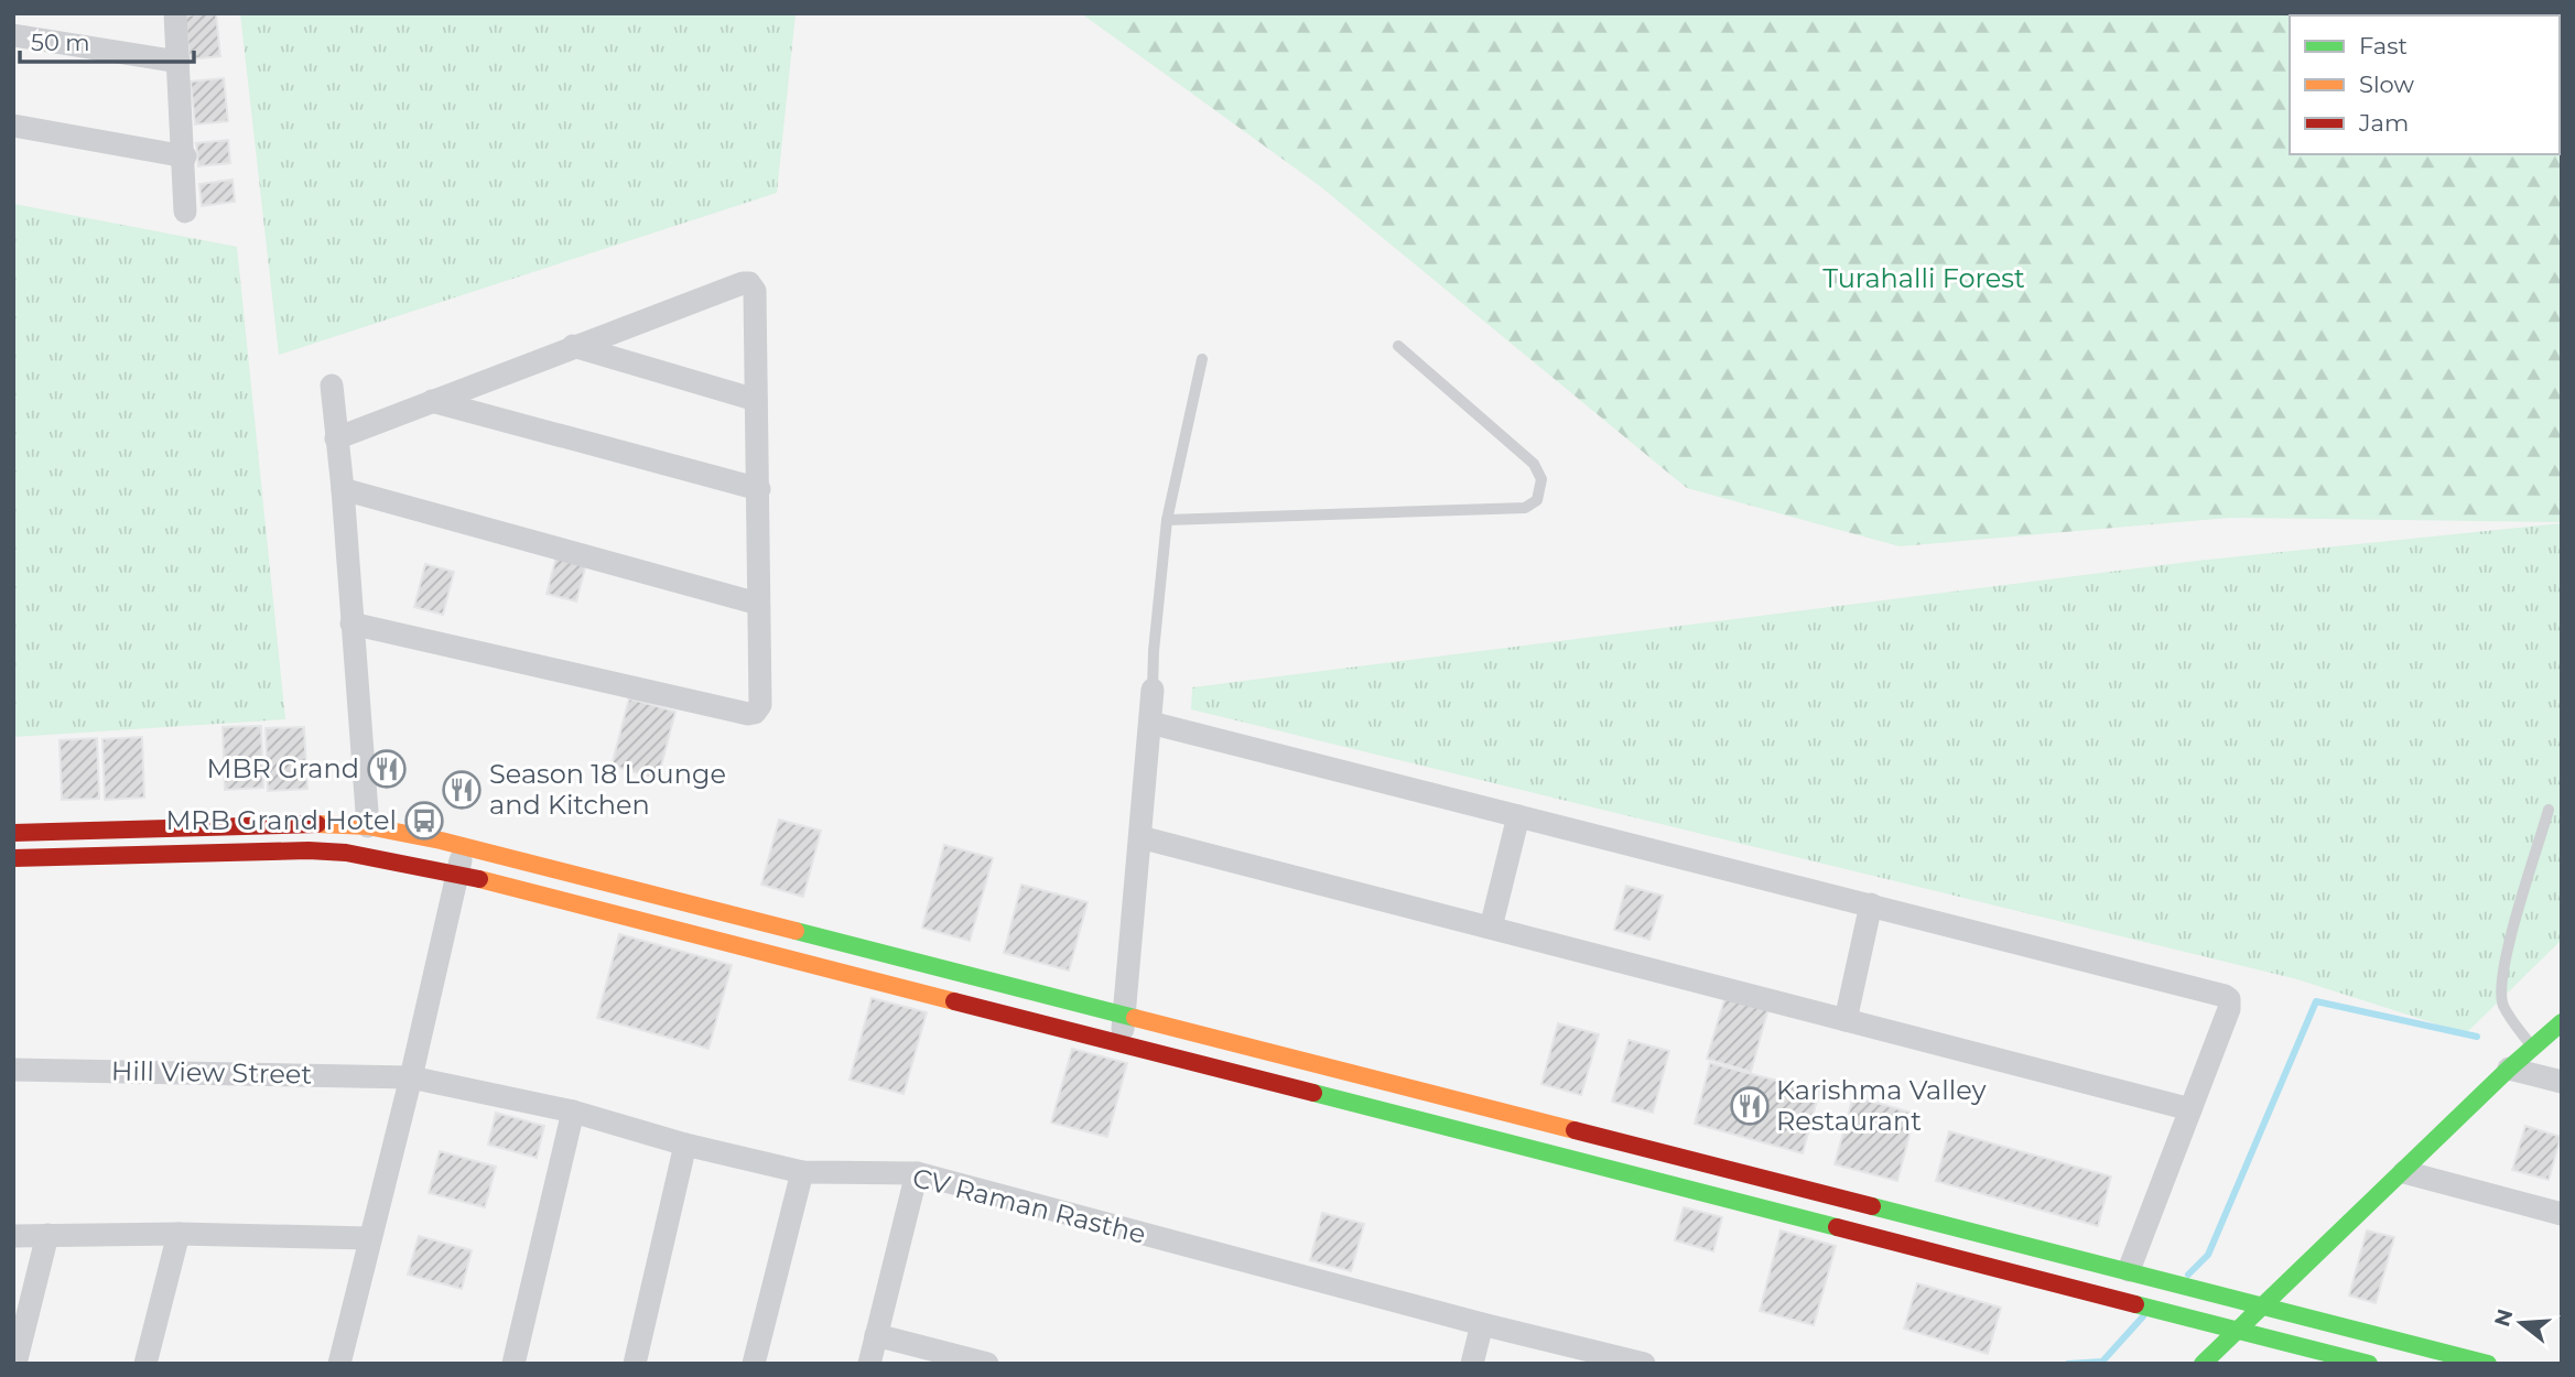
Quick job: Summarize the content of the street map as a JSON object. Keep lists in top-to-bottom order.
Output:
{
  "streets": {
    "street": ["Hill View Street", "CV Raman Rasthe"]
  },
  "crossings": [
    ["Hill View Street", "CV Raman Rasthe"]
  ],
  "parks": ["Turahalli Forest"],
  "places": {
    "restaurant": ["MBR Grand", "Season 18 Lounge and Kitchen", "Karishma Valley Restaurant"],
    "bus stop": ["MRB Grand Hotel"]
  },
  "legend": ["Fast", "Slow", "Jam"],
  "scale_bar": "50 m",
  "north": "left"
}
